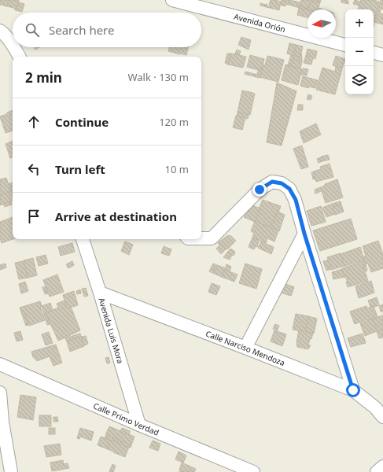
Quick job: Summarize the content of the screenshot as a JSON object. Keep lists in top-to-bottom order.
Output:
{
  "streets": {
    "street": [
      "Avenida Orión",
      "Avenida Luis Mora",
      "Calle Narciso Mendoza",
      "Calle Primo Verdad"
    ]
  },
  "crossings": [
    ["Avenida Luis Mora", "Calle Narciso Mendoza"],
    ["Avenida Luis Mora", "Calle Primo Verdad"]
  ],
  "north": "left",
  "page": {
    "map_buttons": ["+", "−"],
    "search": "Search here",
    "heading": ["2 min", "Walk · 130 m"],
    "list": [
      ["Continue", "120 m"],
      ["Turn left", "10 m"],
      "Arrive at destination"
    ]
  }
}
